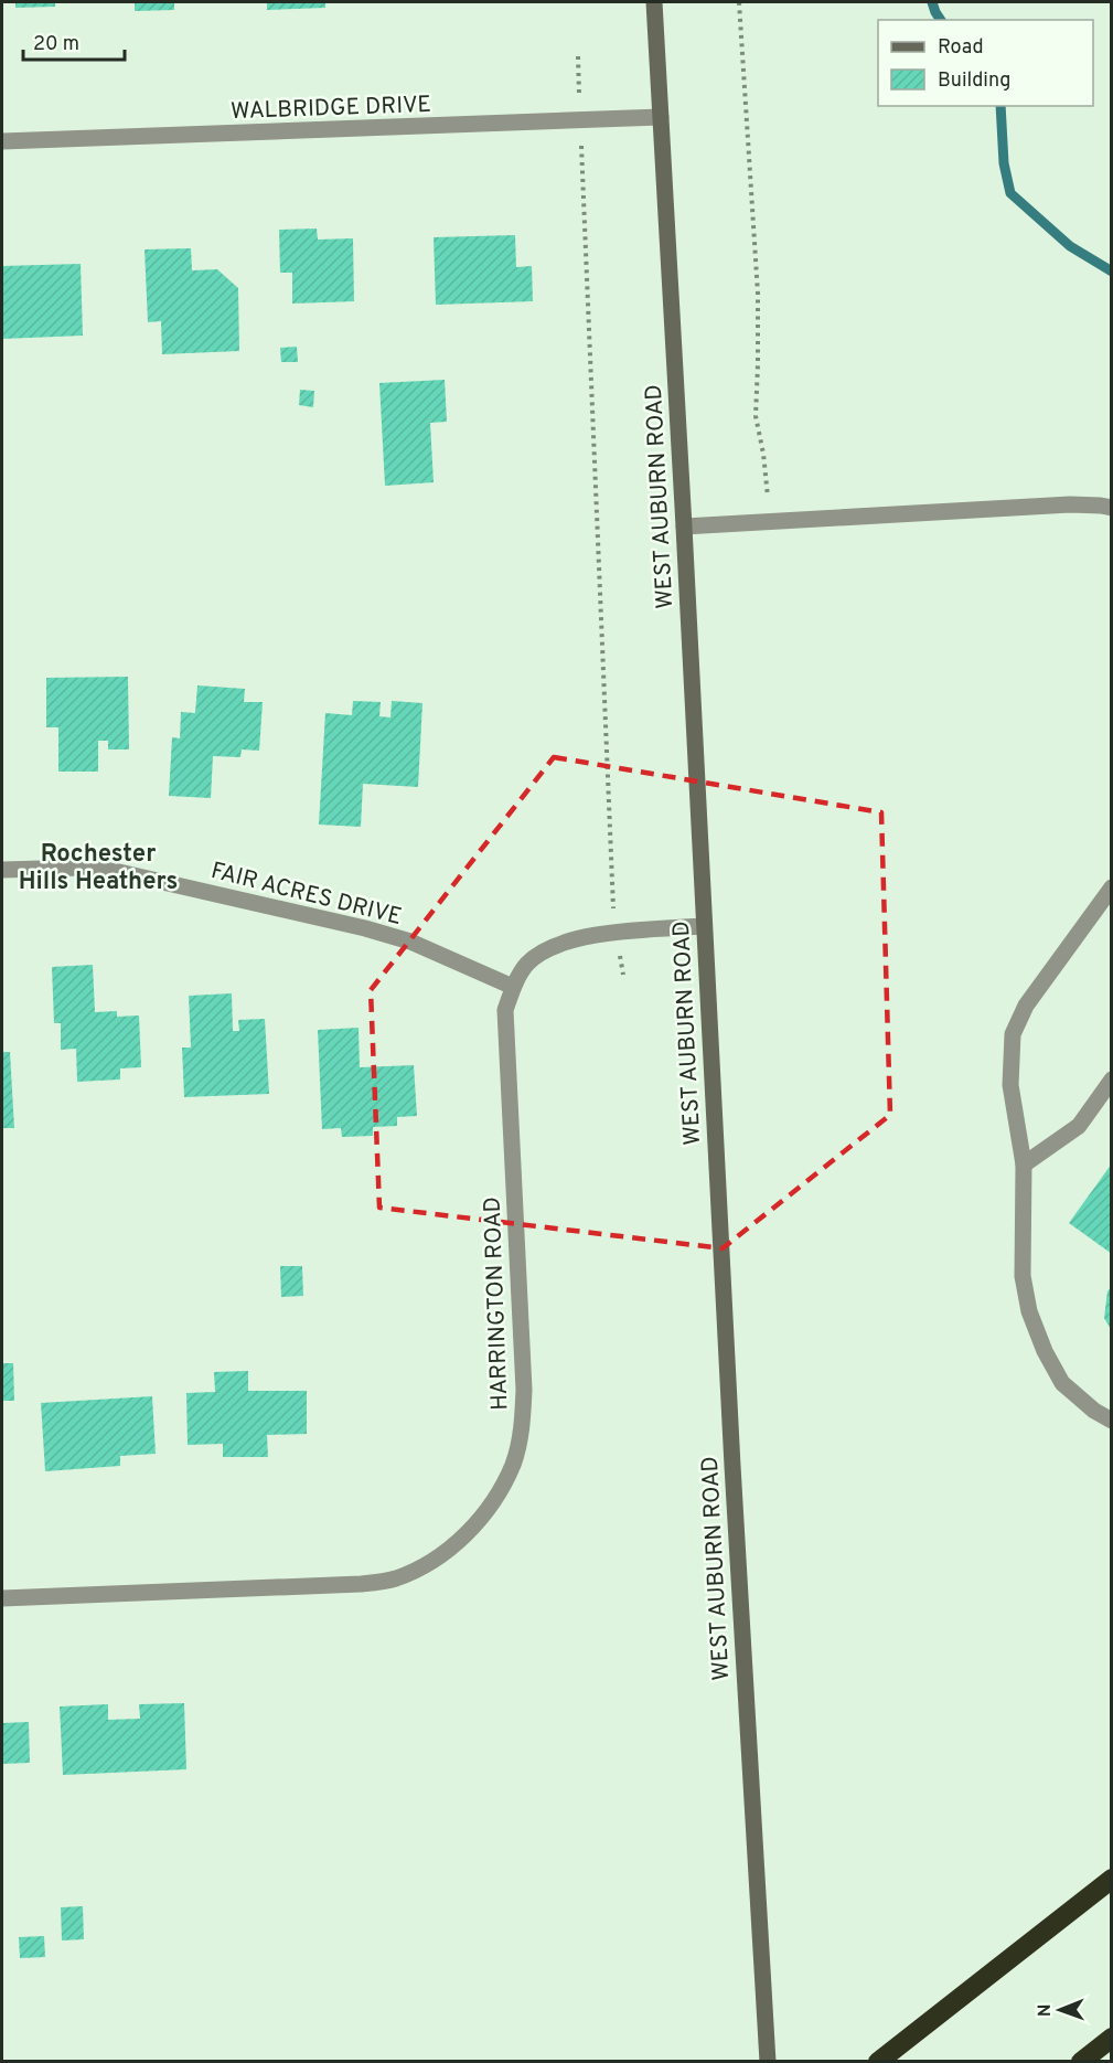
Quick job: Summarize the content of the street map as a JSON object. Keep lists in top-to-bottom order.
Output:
{
  "streets": {
    "main road": ["WEST AUBURN ROAD"],
    "street": ["WALBRIDGE DRIVE", "FAIR ACRES DRIVE", "HARRINGTON ROAD"]
  },
  "crossings": [
    ["WALBRIDGE DRIVE", "WEST AUBURN ROAD"],
    ["WEST AUBURN ROAD", "HARRINGTON ROAD"],
    ["FAIR ACRES DRIVE", "HARRINGTON ROAD"]
  ],
  "districts": ["Rochester Hills Heathers"],
  "legend": ["Road", "Building"],
  "scale_bar": "20 m",
  "north": "left"
}
